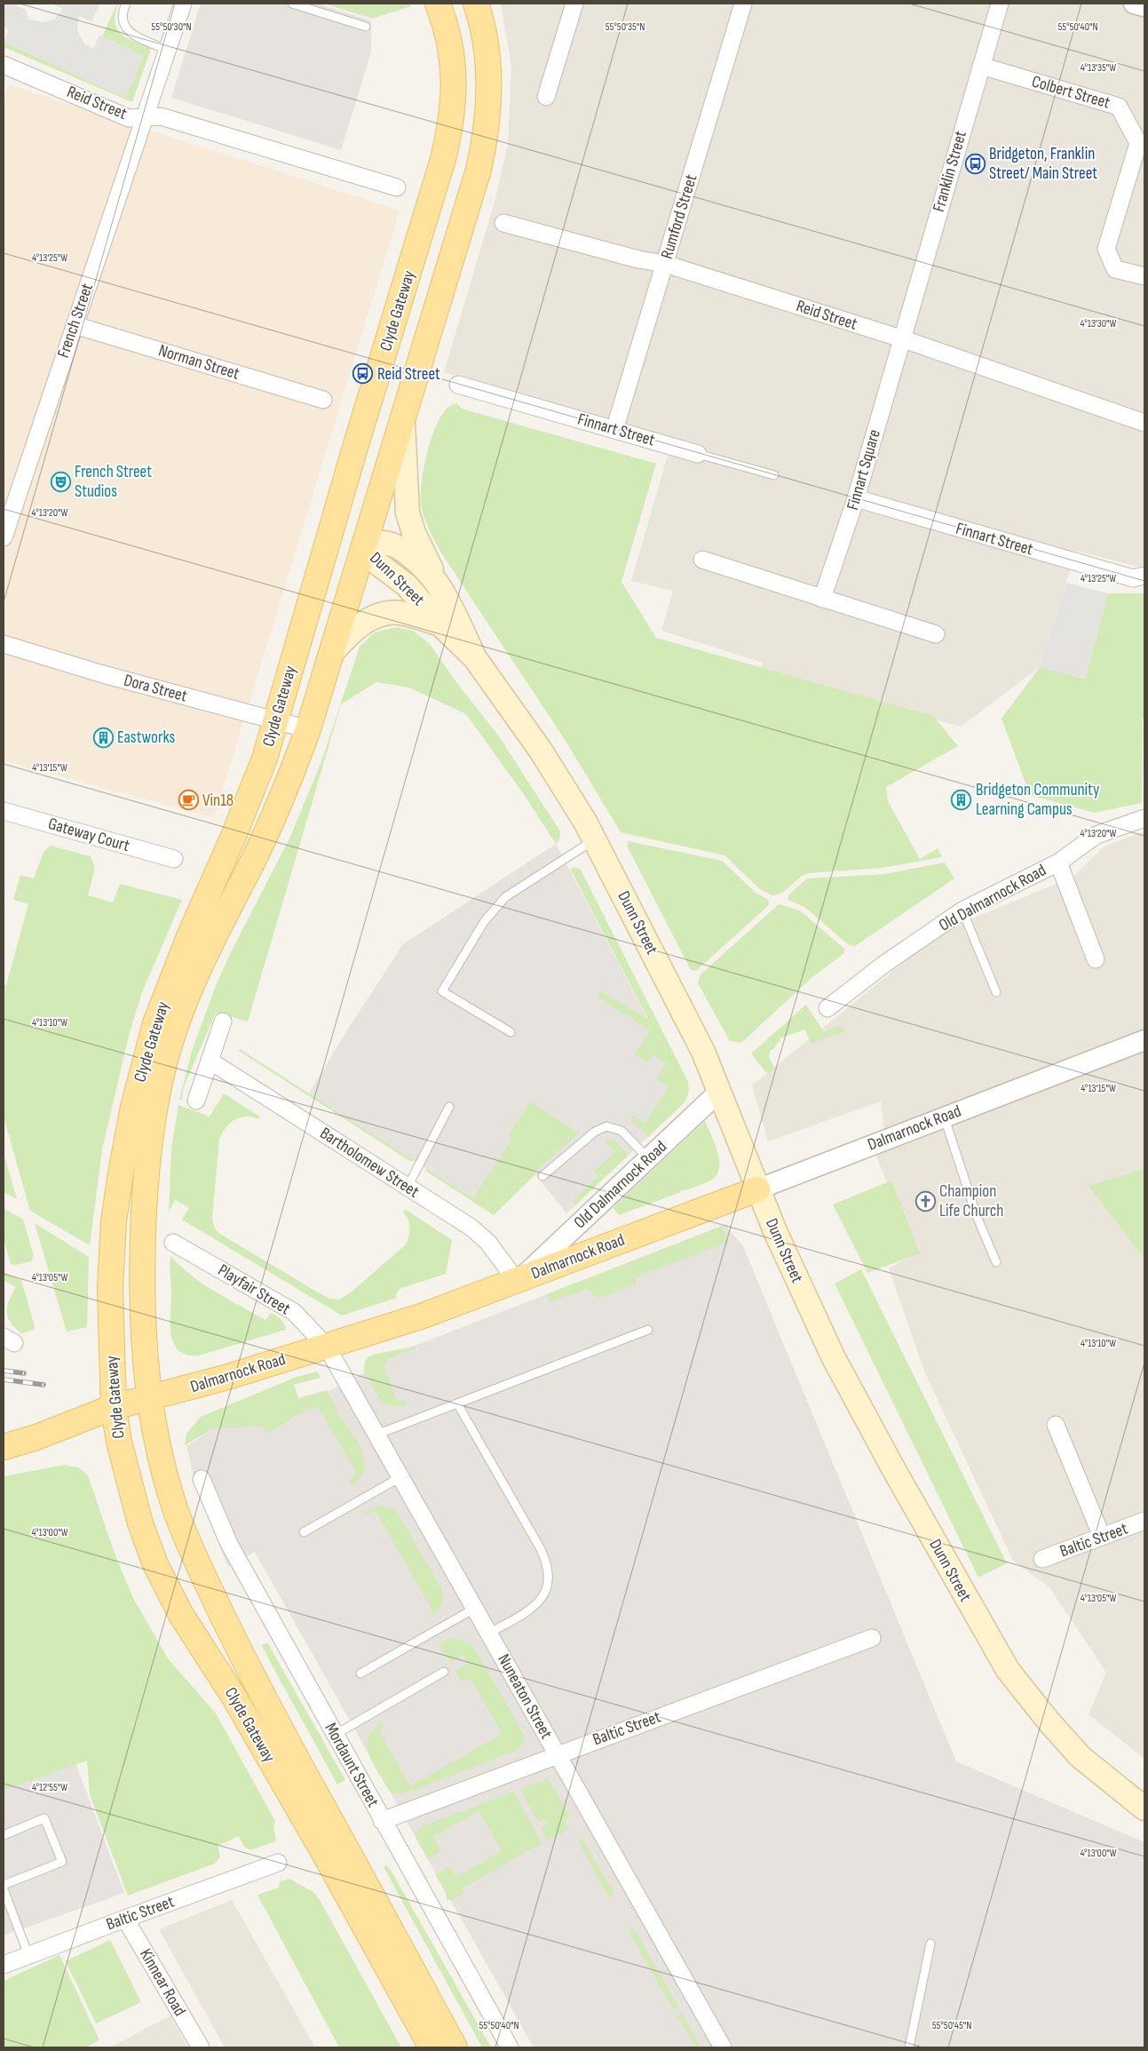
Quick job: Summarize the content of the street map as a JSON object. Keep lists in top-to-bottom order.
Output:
{
  "streets": {
    "main road": ["Clyde Gateway", "Dunn Street", "Dalmarnock Road"],
    "street": [
      "Colbert Street",
      "Reid Street",
      "Franklin Street",
      "Rumford Street",
      "French Street",
      "Norman Street",
      "Finnart Street",
      "Finnart Square",
      "Dora Street",
      "Gateway Court",
      "Old Dalmarnock Road",
      "Bartholomew Street",
      "Playfair Street",
      "Baltic Street",
      "Nuneaton Street",
      "Mordaunt Street",
      "Kinnear Road"
    ]
  },
  "crossings": [
    ["Colbert Street", "Franklin Street"],
    ["Reid Street", "Franklin Street"],
    ["Reid Street", "Rumford Street"],
    ["Reid Street", "French Street"],
    ["Reid Street", "Finnart Square"],
    ["Franklin Street", "Finnart Square"],
    ["Rumford Street", "Finnart Street"],
    ["Clyde Gateway", "Dunn Street"],
    ["Clyde Gateway", "Dora Street"],
    ["Clyde Gateway", "Dalmarnock Road"],
    ["French Street", "Norman Street"],
    ["Finnart Street", "Finnart Square"],
    ["Dunn Street", "Old Dalmarnock Road"],
    ["Dunn Street", "Dalmarnock Road"],
    ["Old Dalmarnock Road", "Dalmarnock Road"],
    ["Old Dalmarnock Road", "Bartholomew Street"],
    ["Dalmarnock Road", "Bartholomew Street"],
    ["Dalmarnock Road", "Playfair Street"],
    ["Dalmarnock Road", "Nuneaton Street"],
    ["Playfair Street", "Nuneaton Street"],
    ["Baltic Street", "Nuneaton Street"],
    ["Baltic Street", "Mordaunt Street"],
    ["Baltic Street", "Kinnear Road"]
  ],
  "places": {
    "bus stop": ["Bridgeton, Franklin Street/ Main Street", "Reid Street"],
    "theatre": ["French Street Studios"],
    "building": ["Eastworks", "Bridgeton Community Learning Campus"],
    "cafe": ["Vin18"],
    "church": ["Champion Life Church"]
  },
  "coordinates": [
    "55°50'30\"N",
    "55°50'35\"N",
    "55°50'40\"N",
    "4°13'35\"W",
    "4°13'25\"W",
    "4°13'30\"W",
    "4°13'20\"W",
    "4°13'15\"W",
    "4°13'10\"W",
    "4°13'05\"W",
    "4°13'00\"W",
    "4°12'55\"W",
    "55°50'45\"N"
  ]
}
